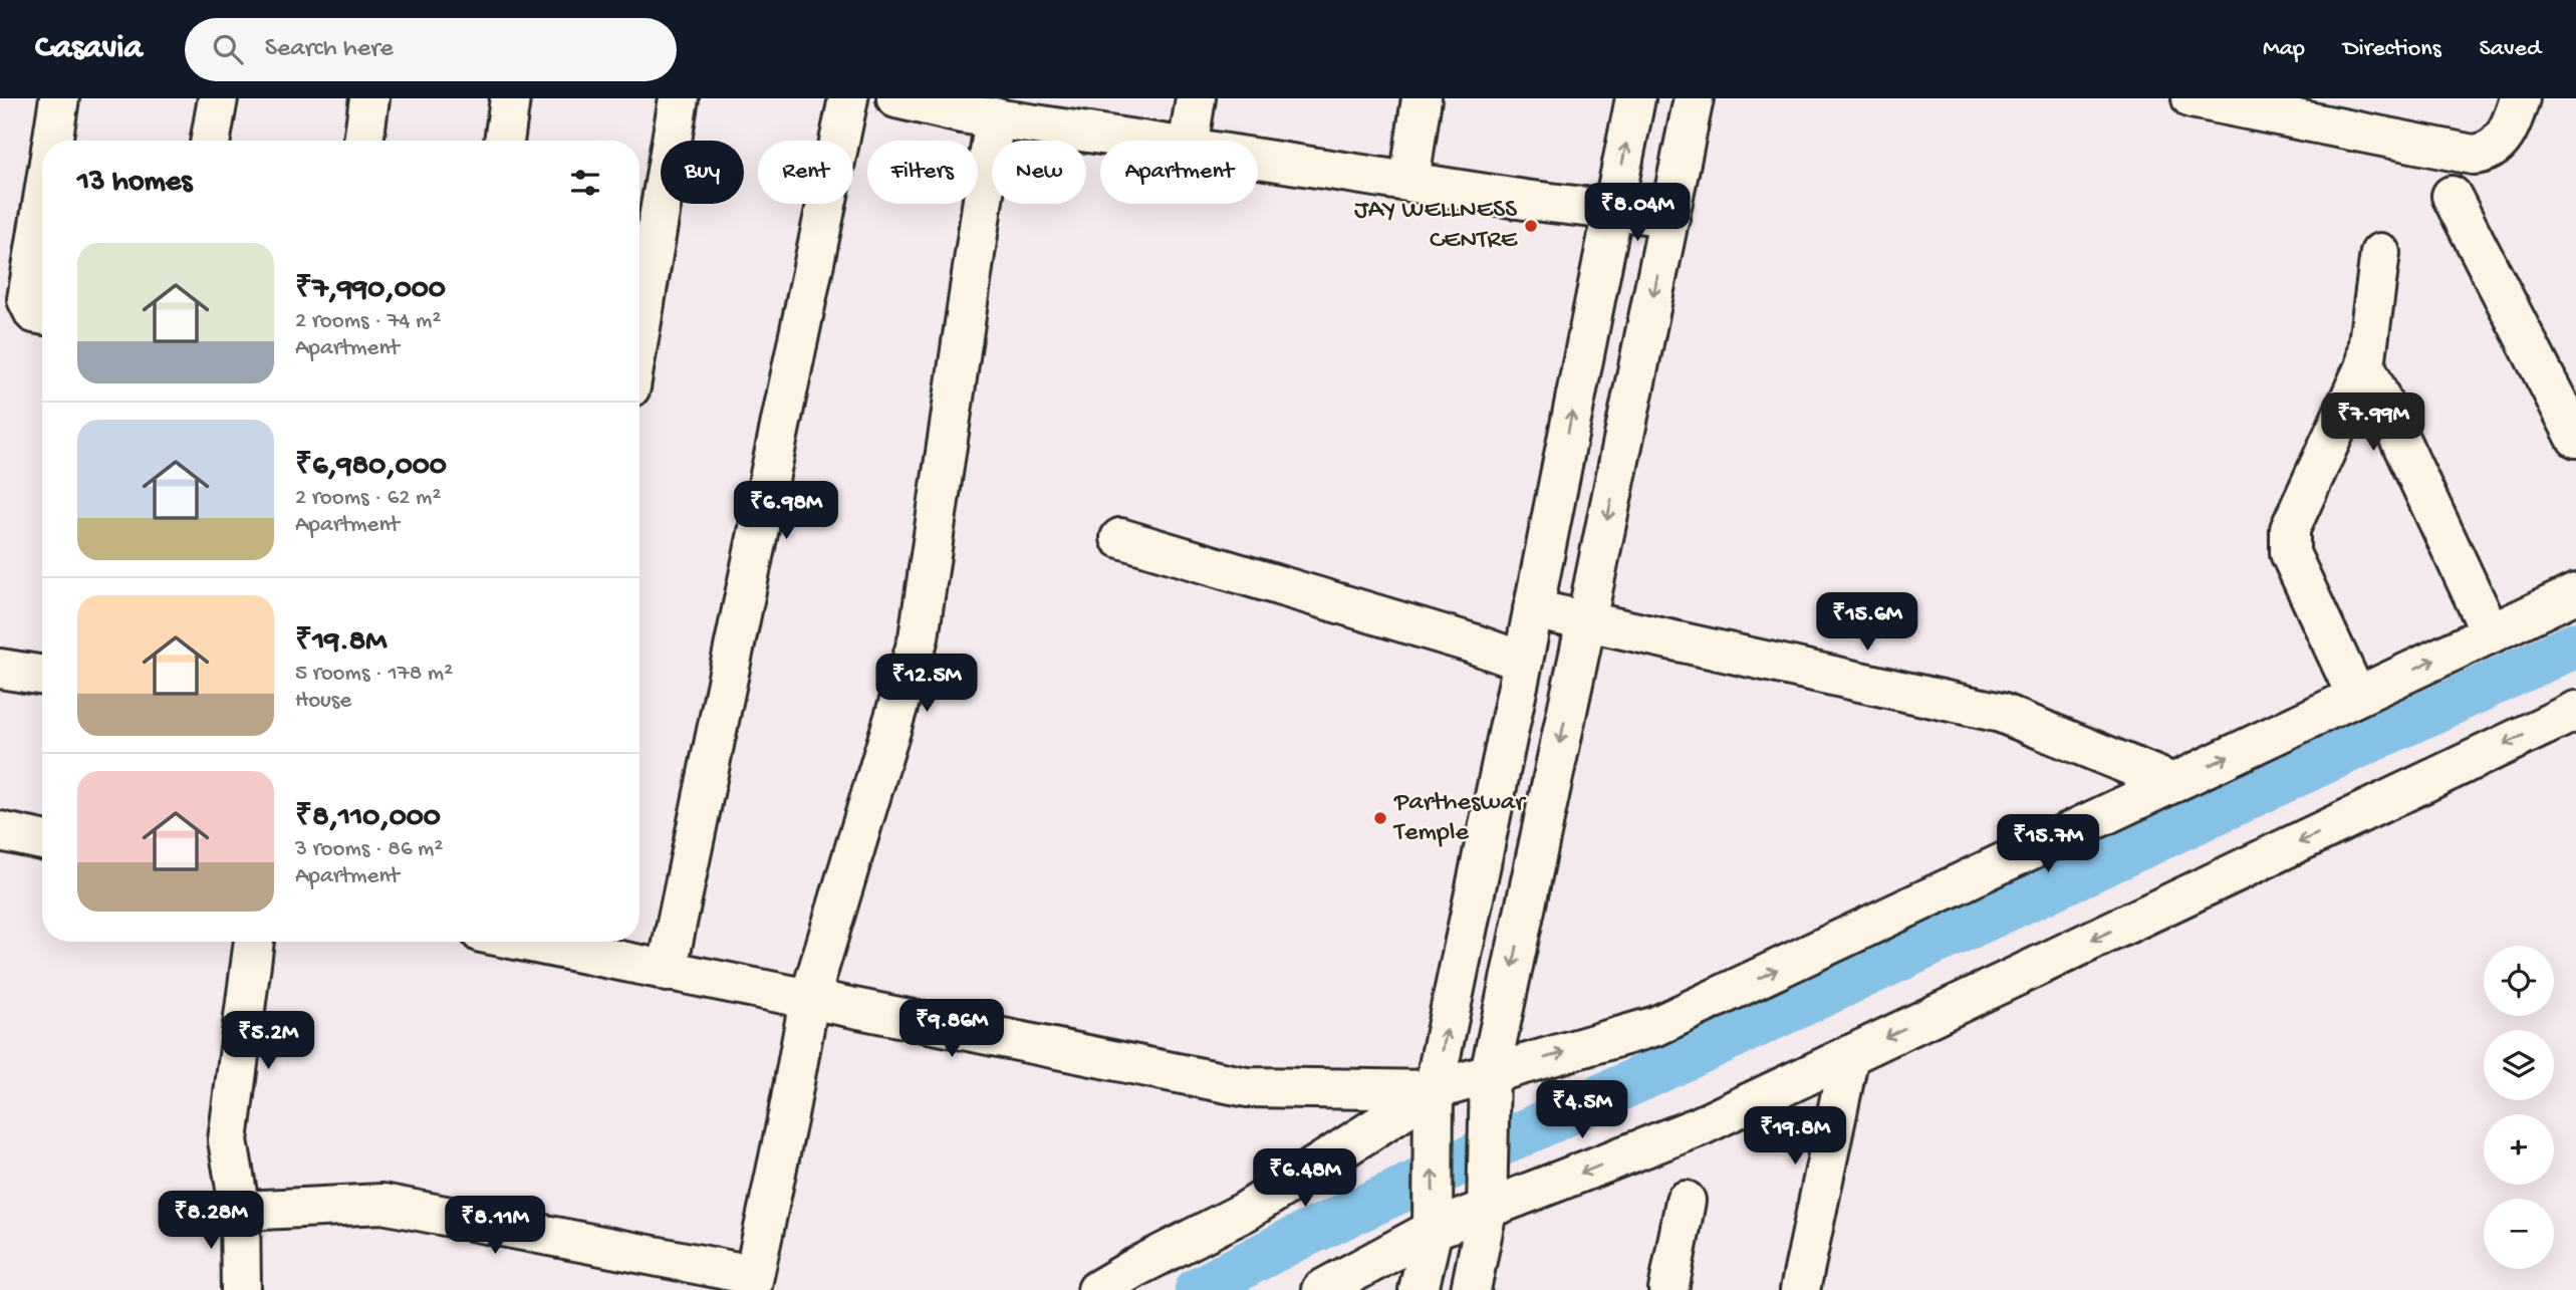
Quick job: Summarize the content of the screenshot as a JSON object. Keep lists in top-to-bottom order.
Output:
{
  "places": ["JAY WELLNESS CENTRE", "Partheswar Temple"],
  "page": {
    "header": "Casavia",
    "search": "Search here",
    "nav": ["Map", "Directions", "Saved"],
    "chip": [
      "Buy",
      "Rent",
      "Filters",
      "New",
      "Apartment"
    ],
    "heading": "13 homes",
    "price": [
      "₹8.04M",
      "₹7.99M",
      "₹6.98M",
      "₹15.6M",
      "₹12.5M",
      "₹15.7M",
      "₹9.86M",
      "₹5.2M",
      "₹4.5M",
      "₹19.8M",
      "₹6.48M",
      "₹8.28M",
      "₹8.11M"
    ],
    "list": [
      {
        "name": "₹7,990,000",
        "note": "2 rooms · 74 m² · Apartment"
      },
      {
        "name": "₹6,980,000",
        "note": "2 rooms · 62 m² · Apartment"
      },
      {
        "name": "₹19.8M",
        "note": "5 rooms · 178 m² · House"
      },
      {
        "name": "₹8,110,000",
        "note": "3 rooms · 86 m² · Apartment"
      }
    ],
    "map_buttons": ["+", "−"]
  }
}
